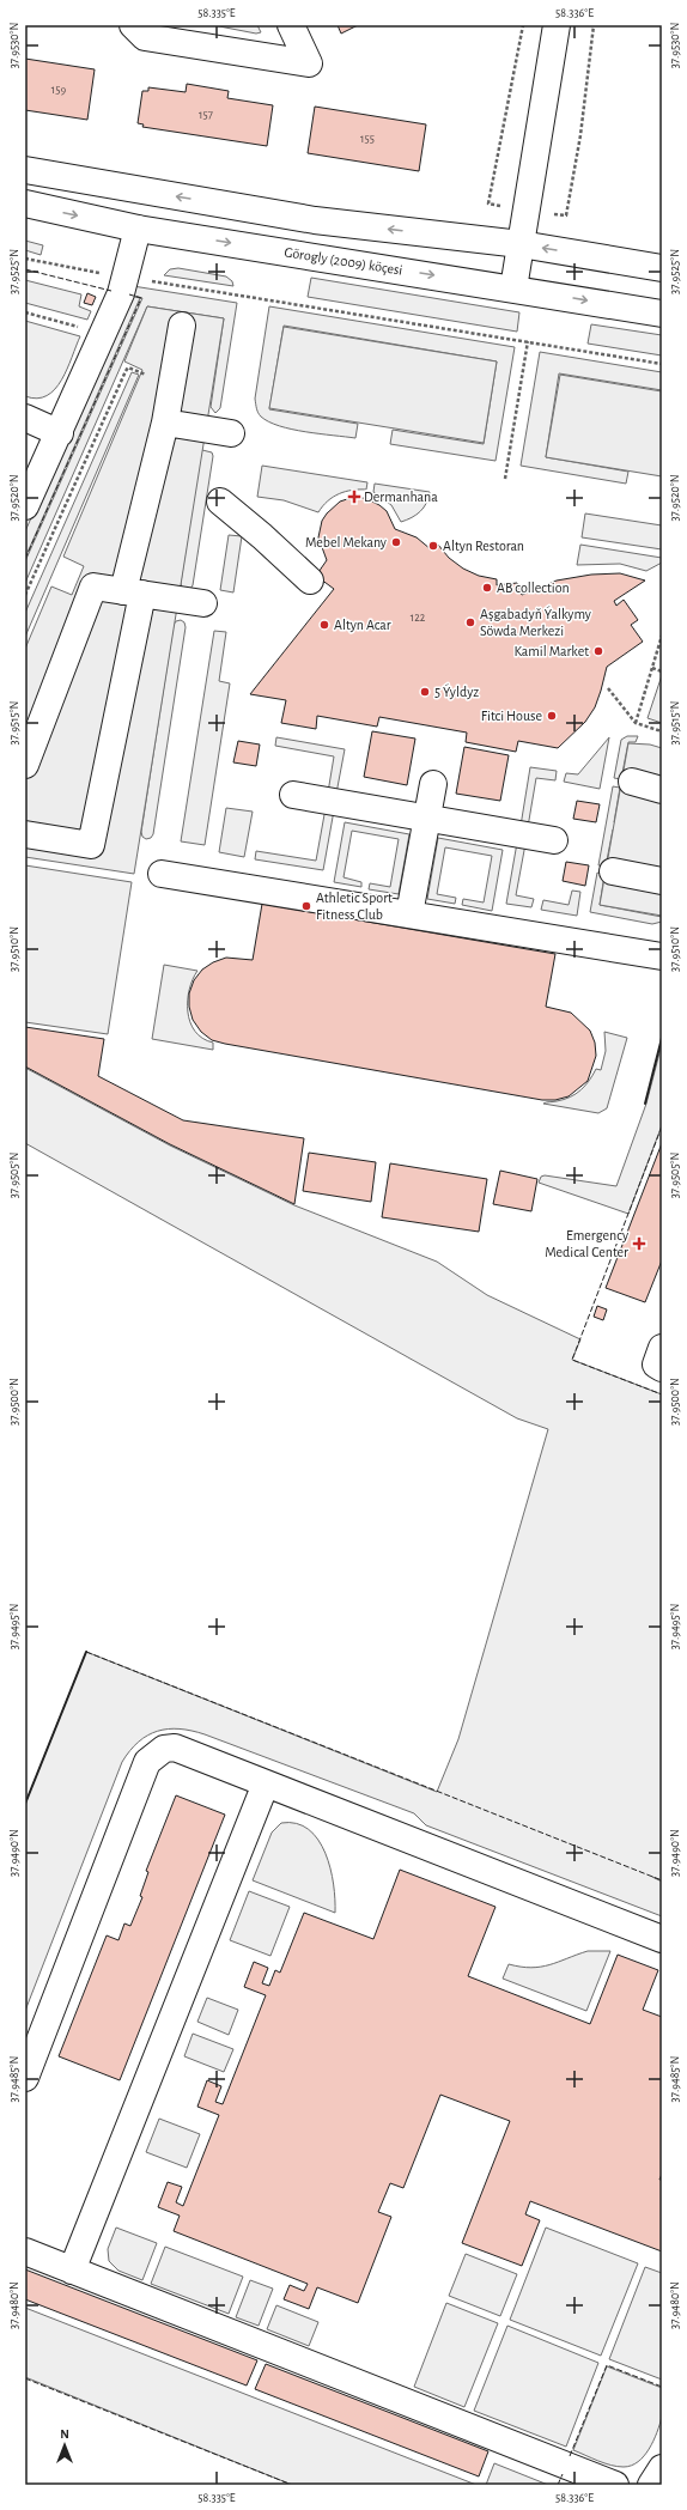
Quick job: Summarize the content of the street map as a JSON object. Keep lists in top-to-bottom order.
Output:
{
  "streets": {
    "main road": ["Görogly (2009) köçesi"]
  },
  "places": {
    "health": ["Dermanhana", "Emergency Medical Center"],
    "other": [
      "Mebel Mekany",
      "Altyn Restoran",
      "AB collection",
      "Aşgabadyň Ýalkymy Söwda Merkezi",
      "Altyn Acar",
      "Kamil Market",
      "5 Ýyldyz",
      "Fitci House",
      "Athletic Sport Fitness Club"
    ]
  },
  "house_numbers": [
    "159",
    "157",
    "155",
    "122"
  ],
  "north": "top",
  "coordinates": [
    "58.335°E",
    "58.336°E",
    "37.9530°N",
    "37.9525°N",
    "37.9520°N",
    "37.9515°N",
    "37.9510°N",
    "37.9505°N",
    "37.9500°N",
    "37.9495°N",
    "37.9490°N",
    "37.9485°N",
    "37.9480°N"
  ]
}
